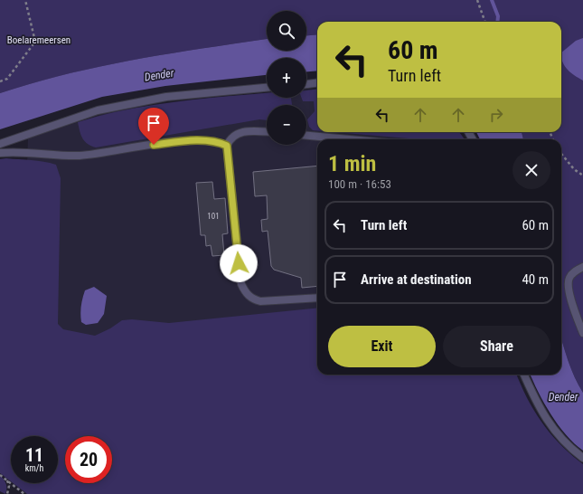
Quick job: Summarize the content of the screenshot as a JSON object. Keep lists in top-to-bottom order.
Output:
{
  "water": ["Dender"],
  "parks": ["Boelaremeersen"],
  "house_numbers": ["101"],
  "page": {
    "map_buttons": ["+", "−"],
    "turn": ["60 m", "Turn left"],
    "heading": ["1 min", "100 m · 16:53"],
    "list": [
      {
        "name": "Turn left",
        "value": "60 m"
      },
      {
        "name": "Arrive at destination",
        "value": "40 m"
      }
    ],
    "buttons": ["Exit", "Share"],
    "speed": "11 km/h",
    "limit": "20"
  }
}
